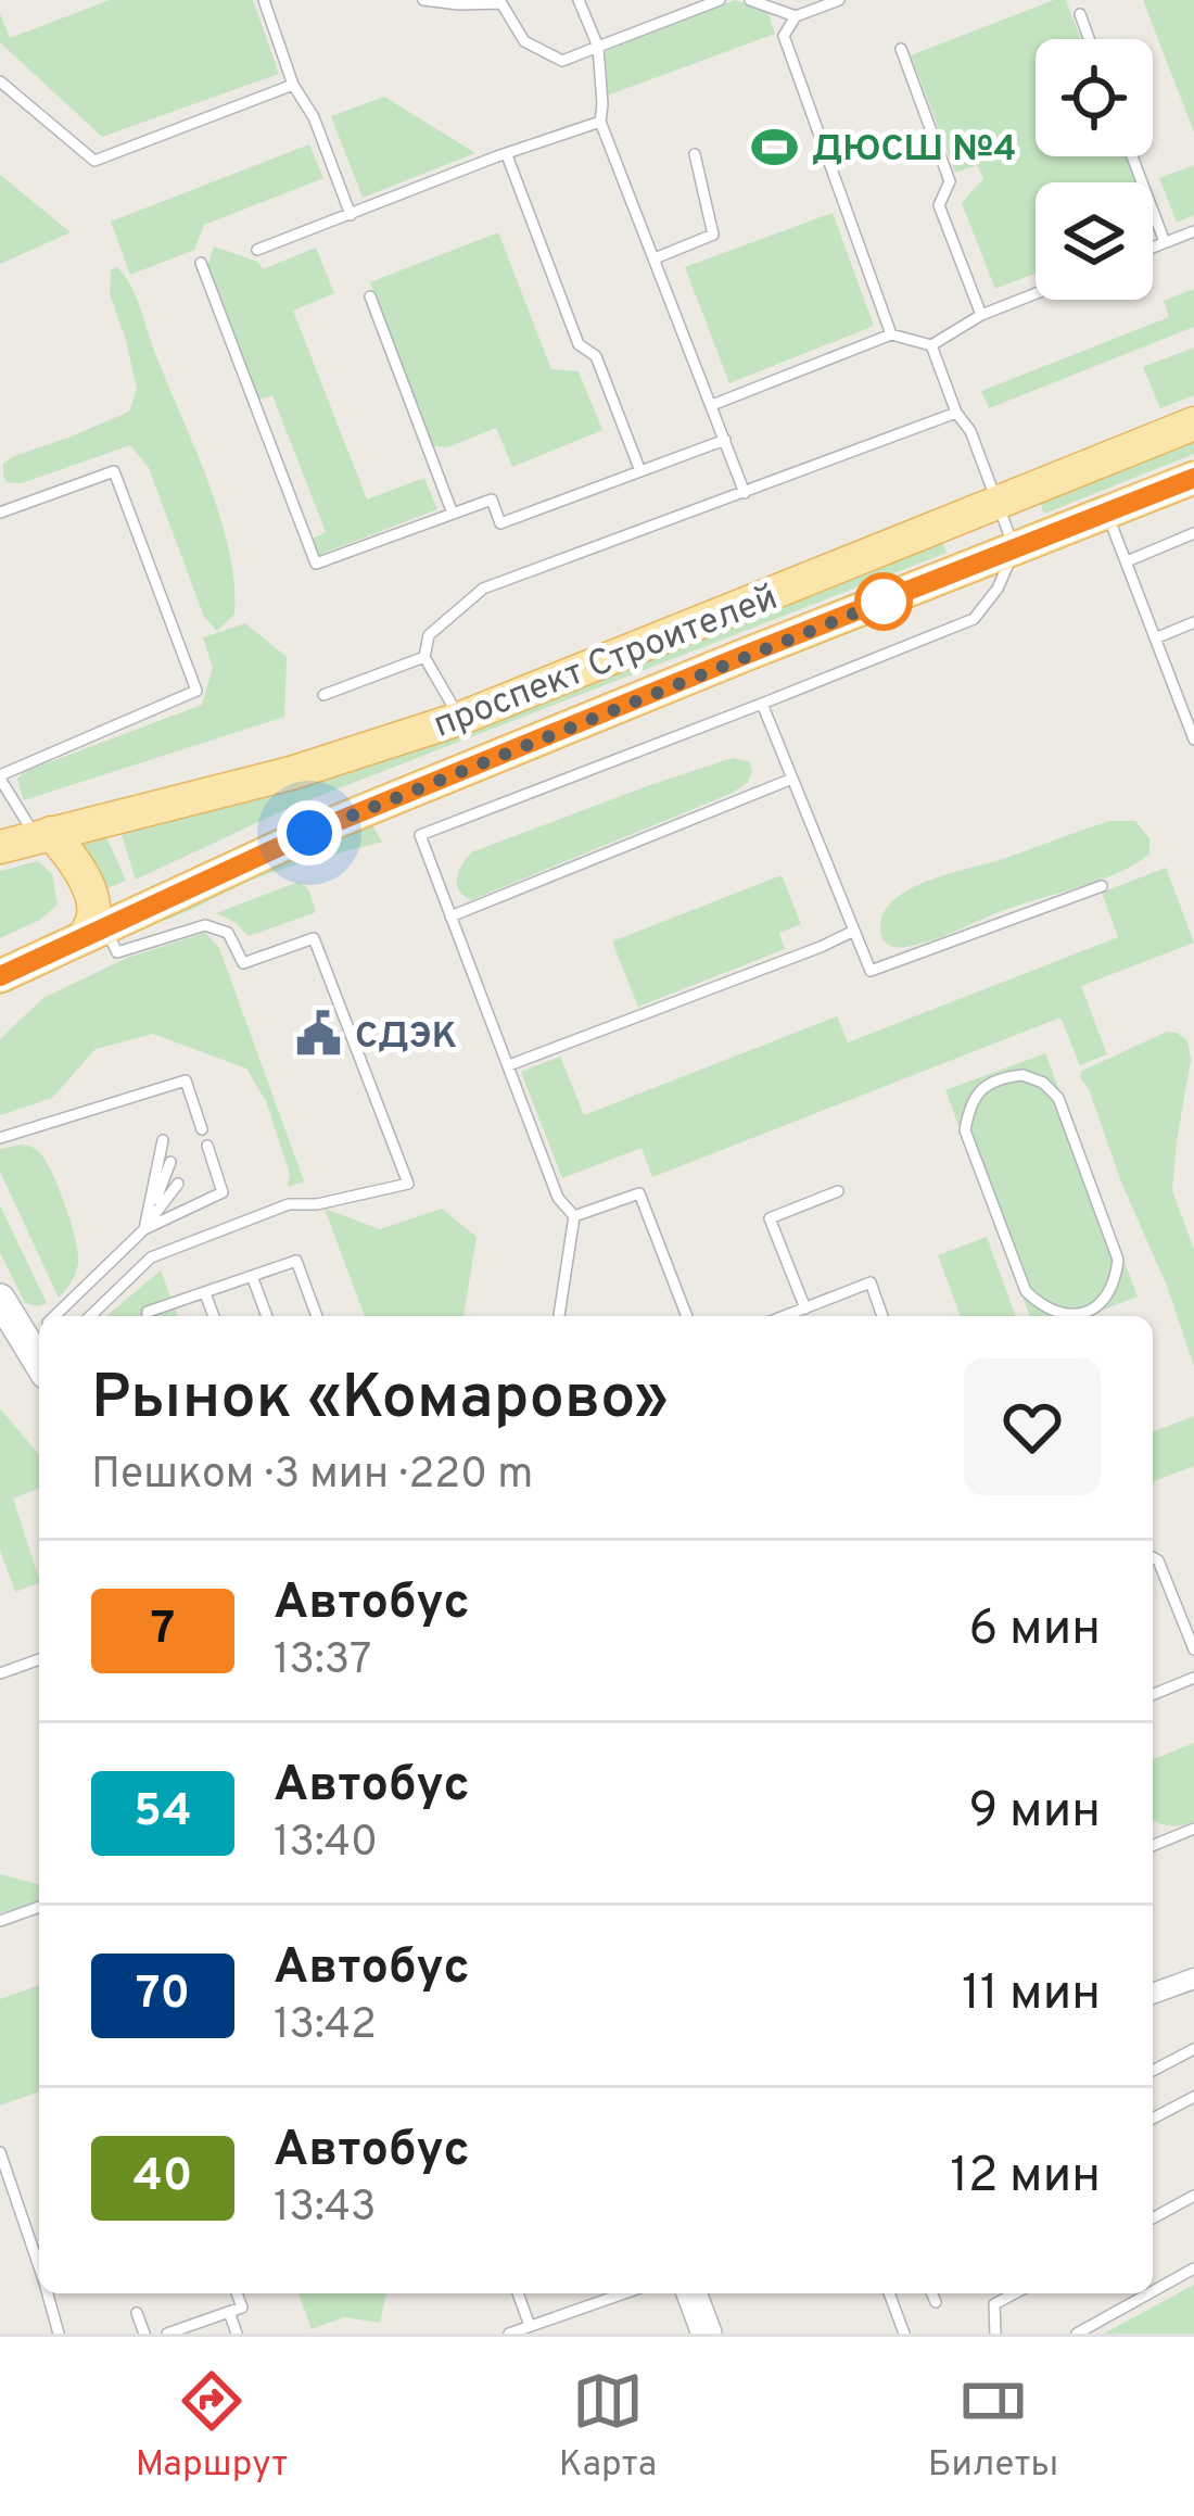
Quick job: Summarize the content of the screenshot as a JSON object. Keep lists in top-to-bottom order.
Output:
{
  "streets": {
    "main road": ["проспект Строителей"]
  },
  "places": {
    "sports": ["ДЮСШ №4"],
    "public building": ["СДЭК"]
  },
  "lines": ["bus line 7"],
  "page": {
    "heading": ["Рынок «Комарово»", "Пешком · 3 мин · 220 m"],
    "list": [
      {
        "mark": "7",
        "name": "Автобус",
        "note": "13:37",
        "value": "6 мин"
      },
      {
        "mark": "54",
        "name": "Автобус",
        "note": "13:40",
        "value": "9 мин"
      },
      {
        "mark": "70",
        "name": "Автобус",
        "note": "13:42",
        "value": "11 мин"
      },
      {
        "mark": "40",
        "name": "Автобус",
        "note": "13:43",
        "value": "12 мин"
      }
    ],
    "tabs": ["Маршрут", "Карта", "Билеты"]
  }
}
